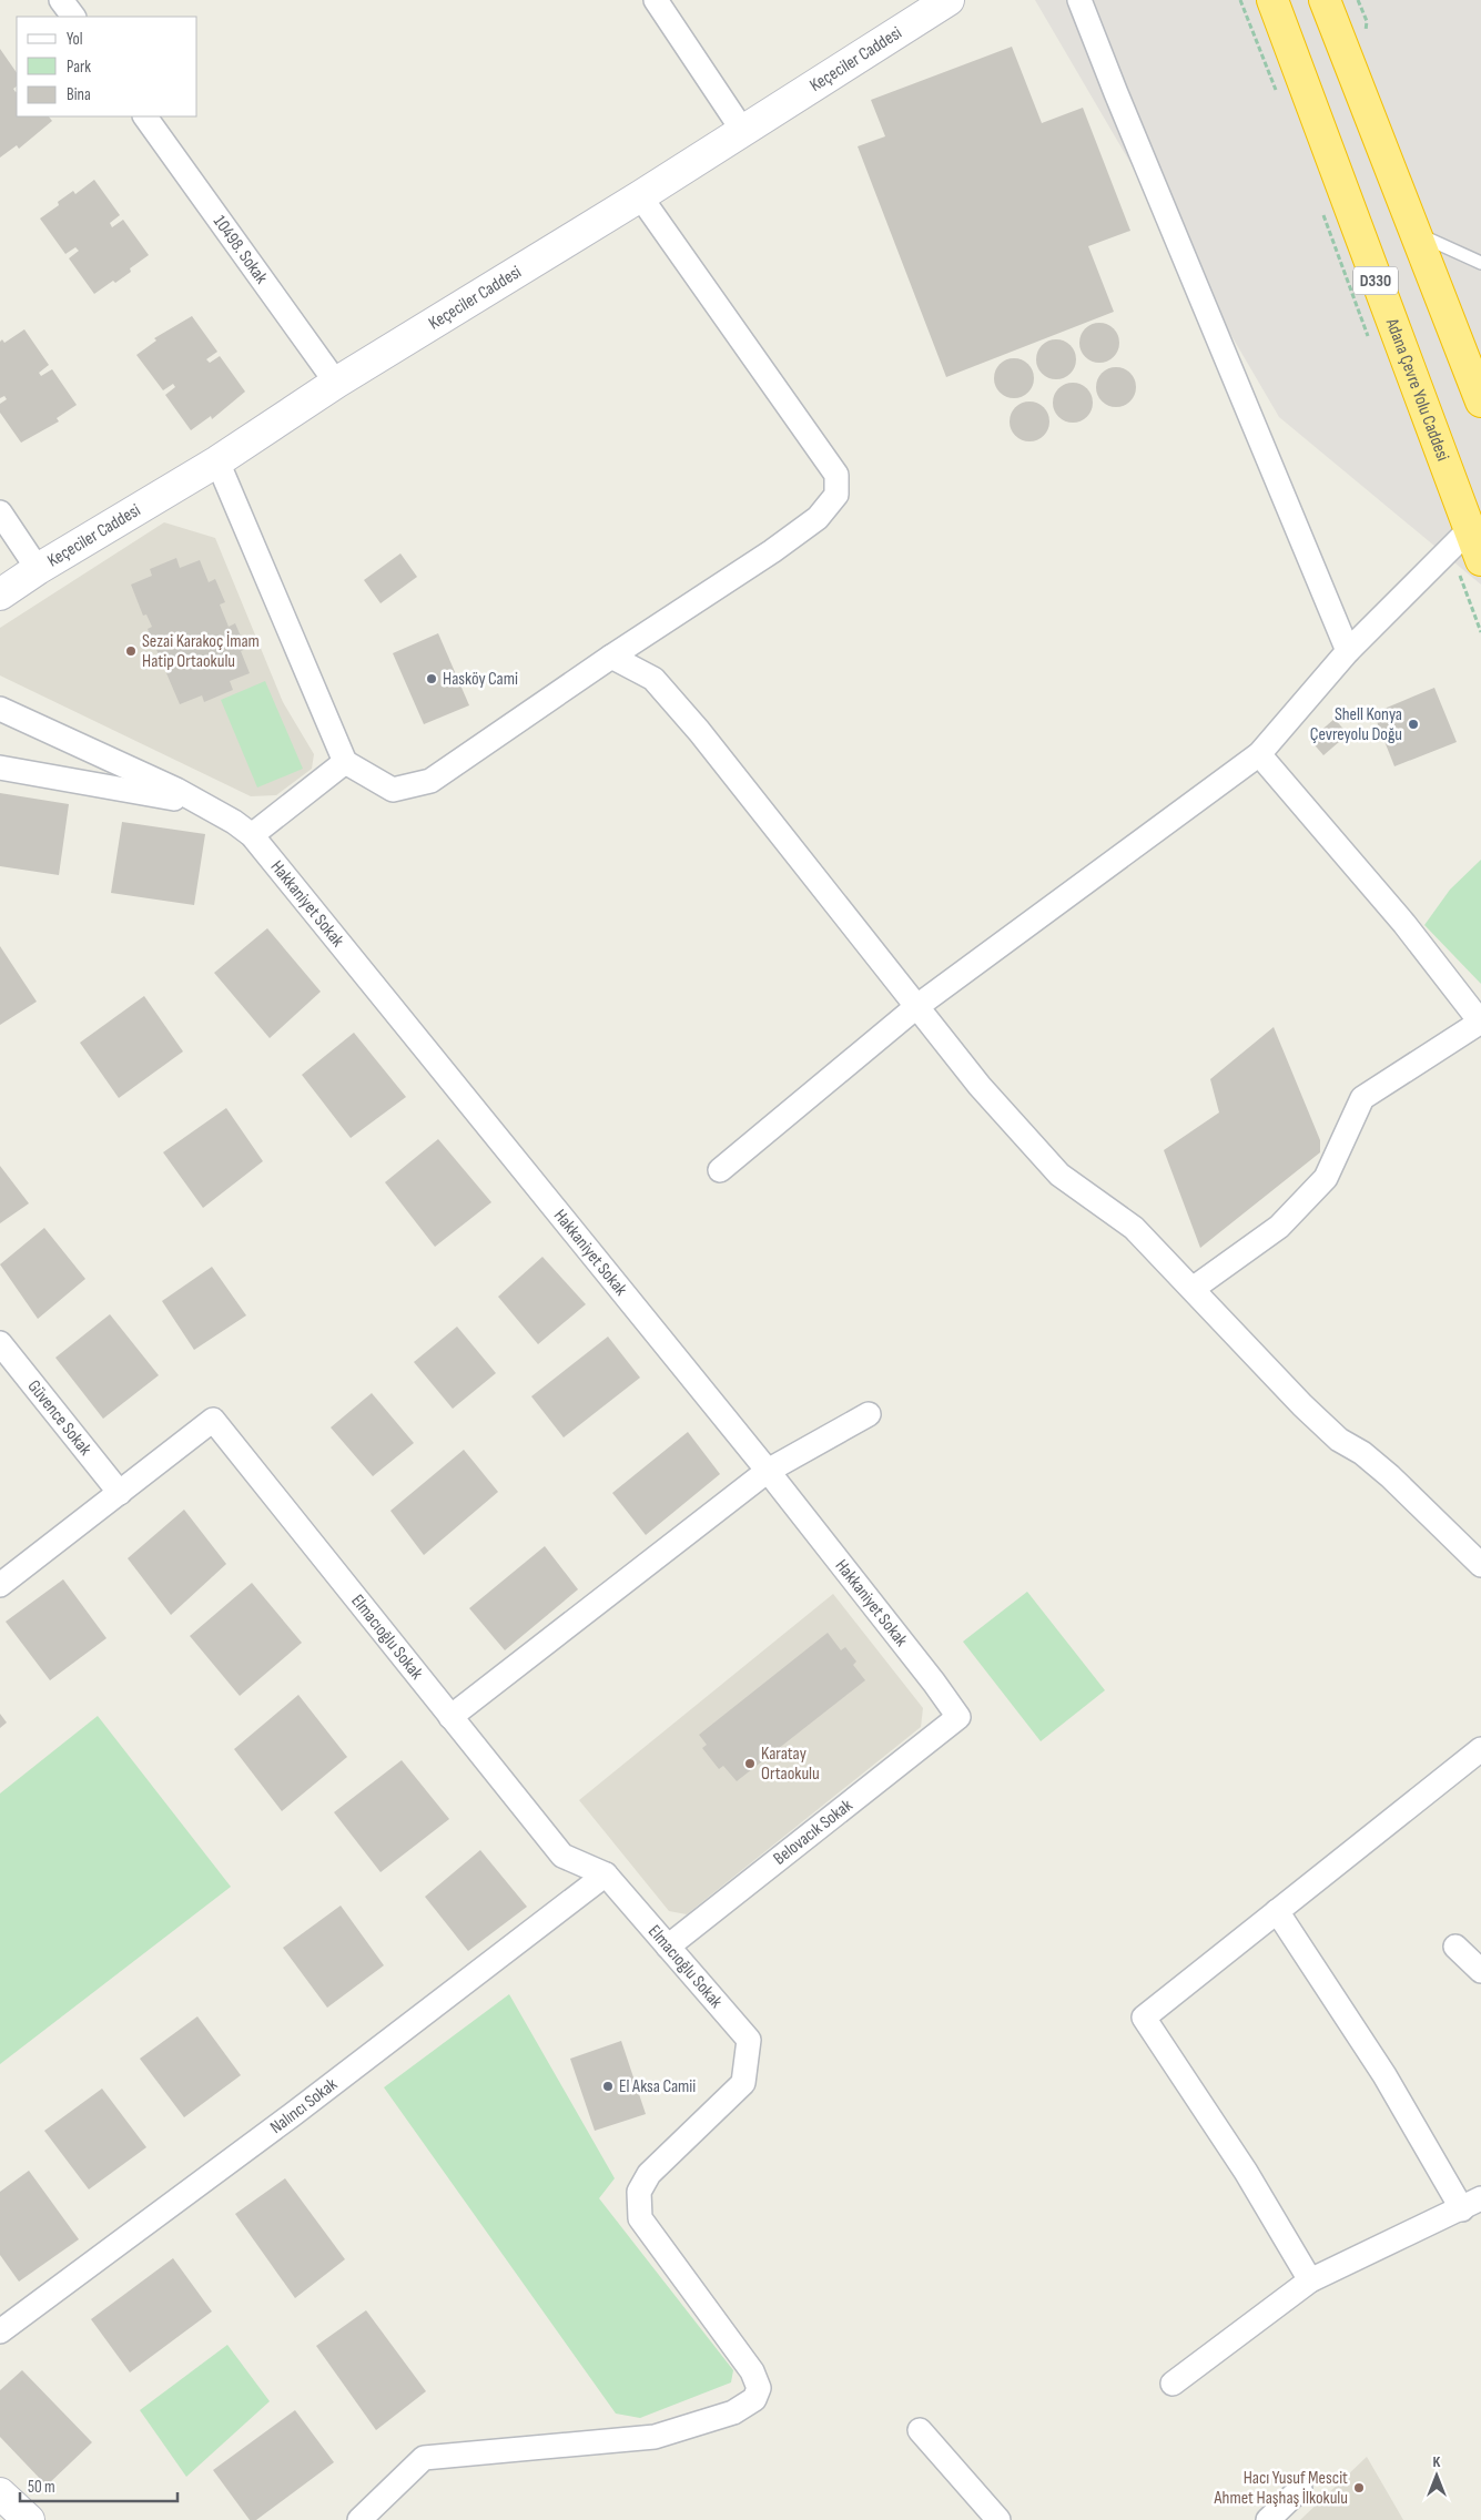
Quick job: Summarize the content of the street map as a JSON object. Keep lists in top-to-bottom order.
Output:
{
  "streets": {
    "highway": ["D330", "Adana Çevre Yolu Caddesi"],
    "street": [
      "Keçeciler Caddesi",
      "10498. Sokak",
      "Hakkaniyet Sokak",
      "Güvence Sokak",
      "Elmacıoğlu Sokak",
      "Belovacık Sokak",
      "Nalıncı Sokak"
    ]
  },
  "crossings": [
    ["Keçeciler Caddesi", "10498. Sokak"],
    ["Hakkaniyet Sokak", "Belovacık Sokak"],
    ["Güvence Sokak", "Elmacıoğlu Sokak"],
    ["Elmacıoğlu Sokak", "Belovacık Sokak"],
    ["Elmacıoğlu Sokak", "Nalıncı Sokak"]
  ],
  "places": [
    "Sezai Karakoç İmam Hatip Ortaokulu",
    "Hasköy Cami",
    "Shell Konya Çevreyolu Doğu",
    "Karatay Ortaokulu",
    "El Aksa Camii",
    "Hacı Yusuf Mescit Ahmet Haşhaş İlkokulu"
  ],
  "legend": ["Yol", "Park", "Bina"],
  "scale_bar": "50 m",
  "north": "top"
}
